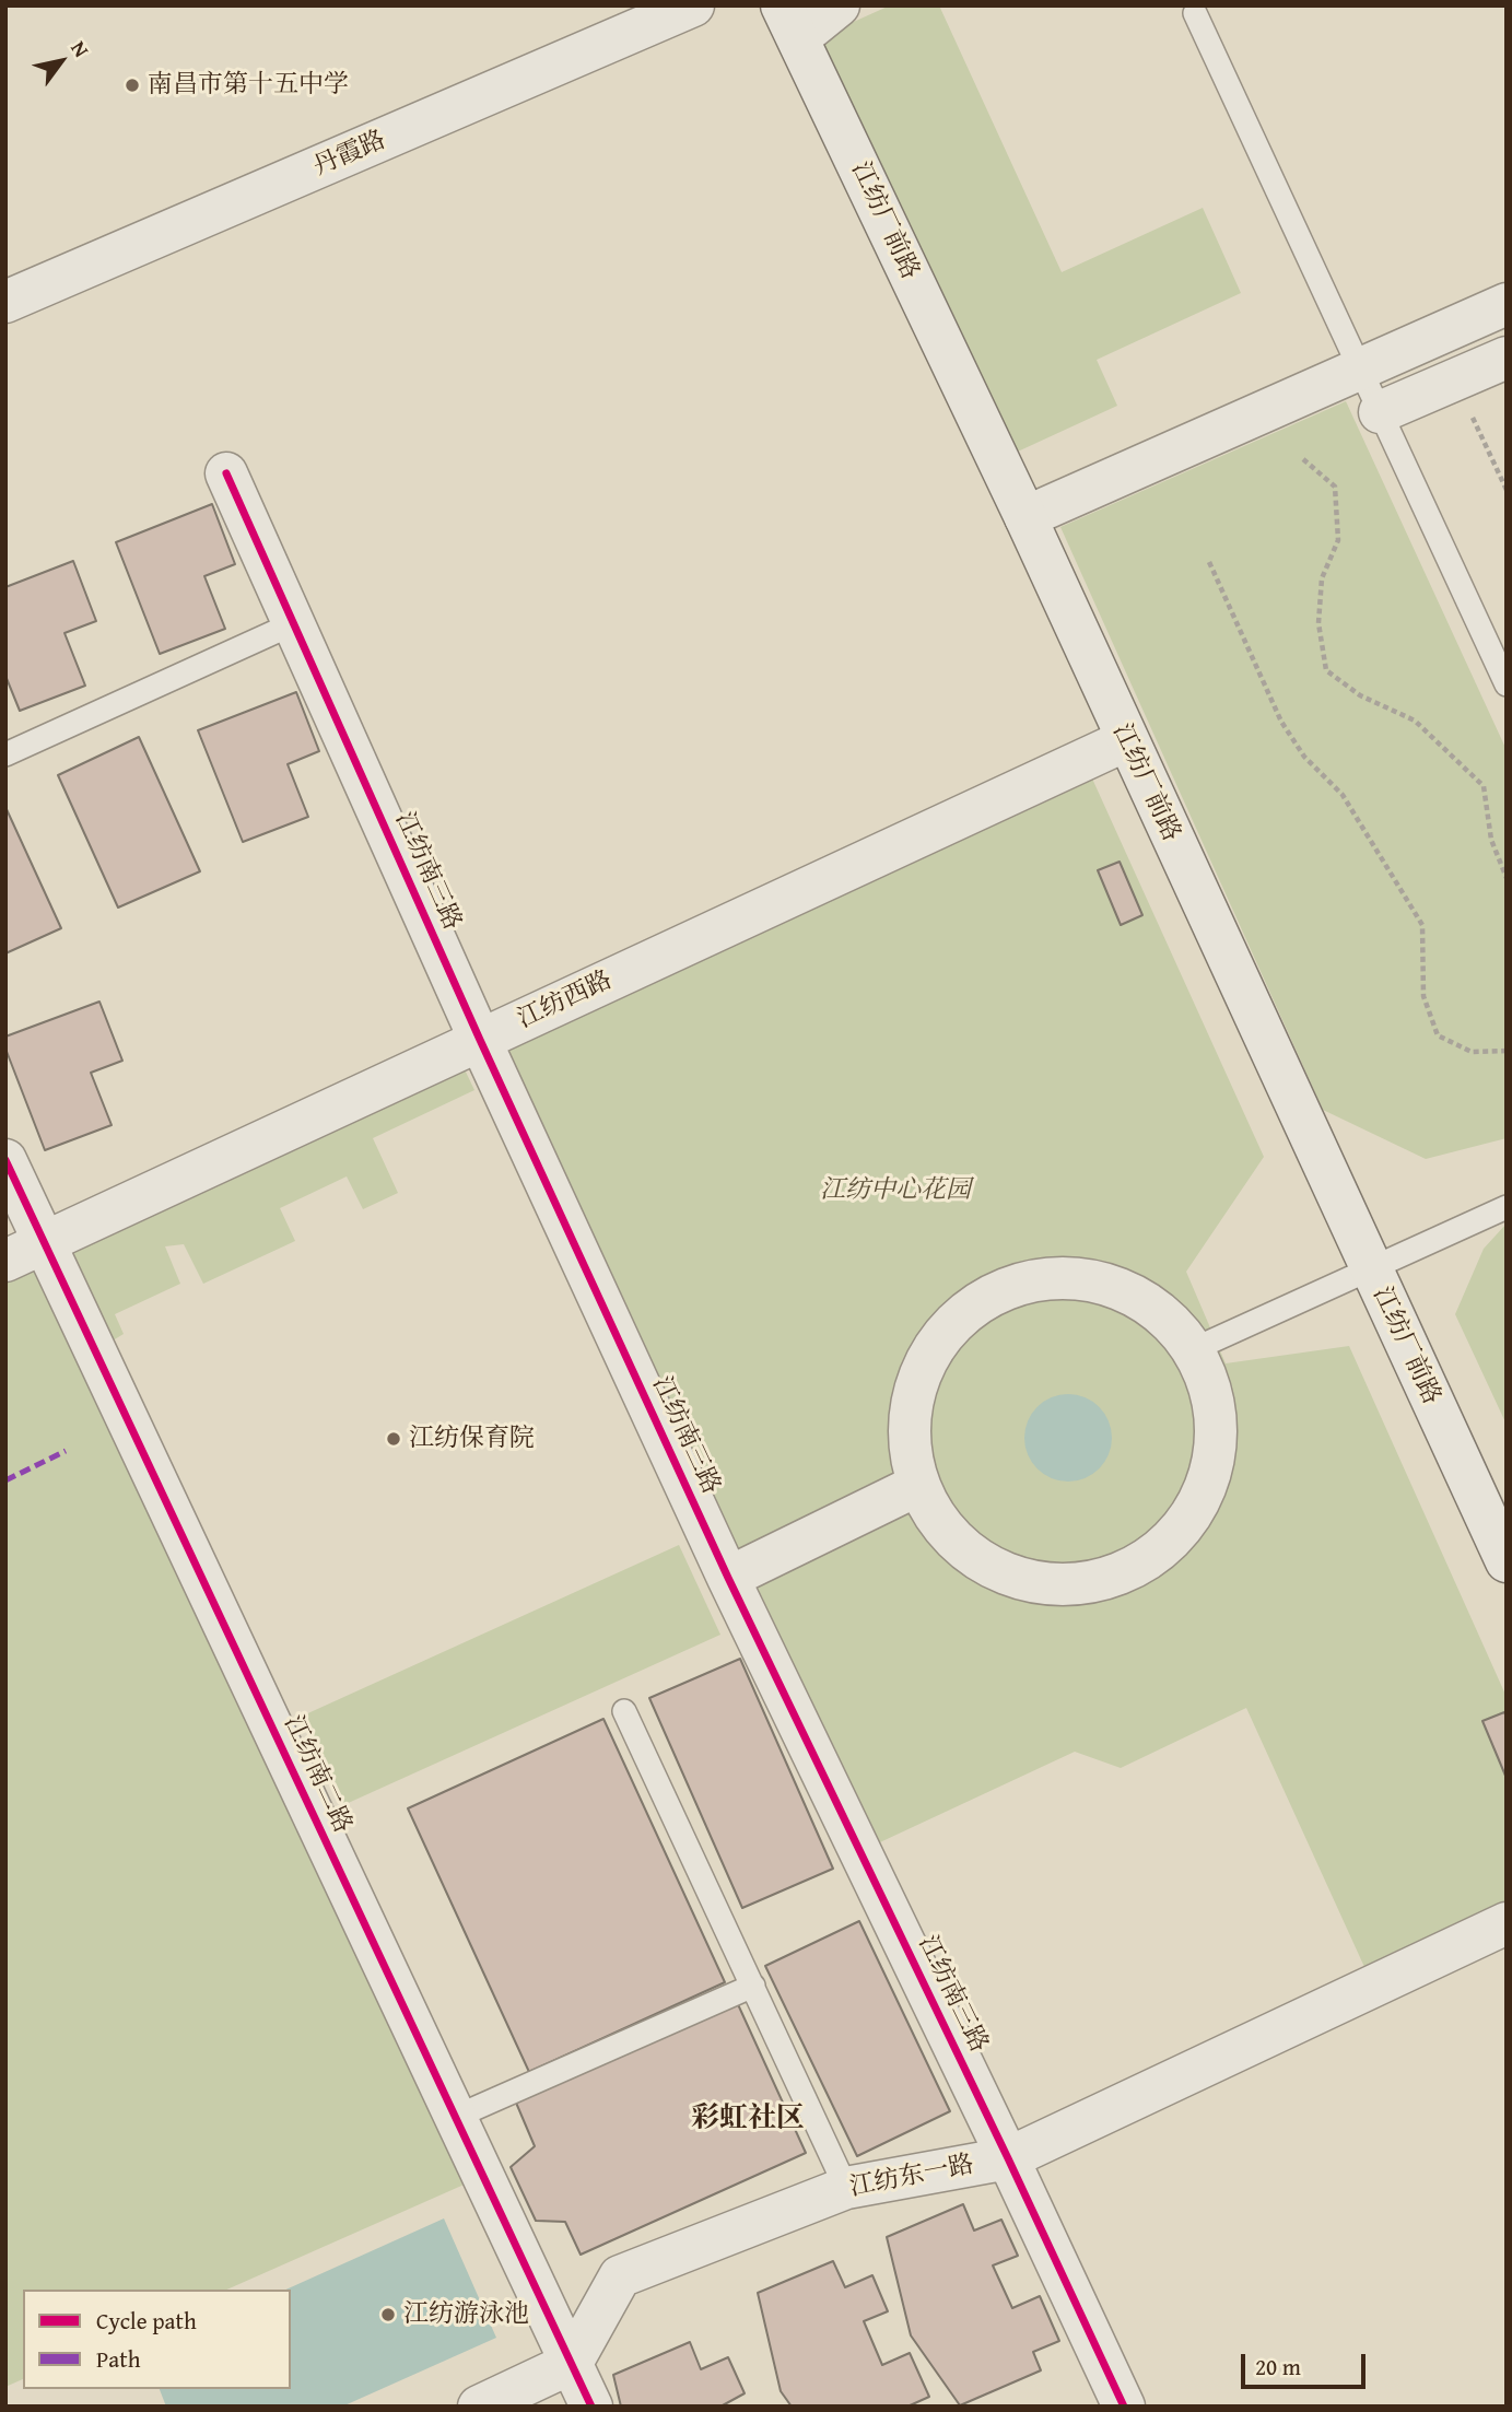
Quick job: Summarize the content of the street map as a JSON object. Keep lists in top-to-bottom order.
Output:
{
  "streets": {
    "street": [
      "丹霞路",
      "江纺厂前路",
      "江纺南三路",
      "江纺西路",
      "江纺南二路",
      "江纺东一路"
    ]
  },
  "crossings": [
    ["江纺厂前路", "江纺西路"],
    ["江纺南三路", "江纺西路"],
    ["江纺南三路", "江纺东一路"],
    ["江纺西路", "江纺南二路"],
    ["江纺南二路", "江纺东一路"]
  ],
  "districts": ["彩虹社区"],
  "parks": ["江纺中心花园"],
  "places": ["南昌市第十五中学", "江纺保育院", "江纺游泳池"],
  "legend": ["Cycle path", "Path"],
  "scale_bar": "20 m",
  "north": "top right"
}
